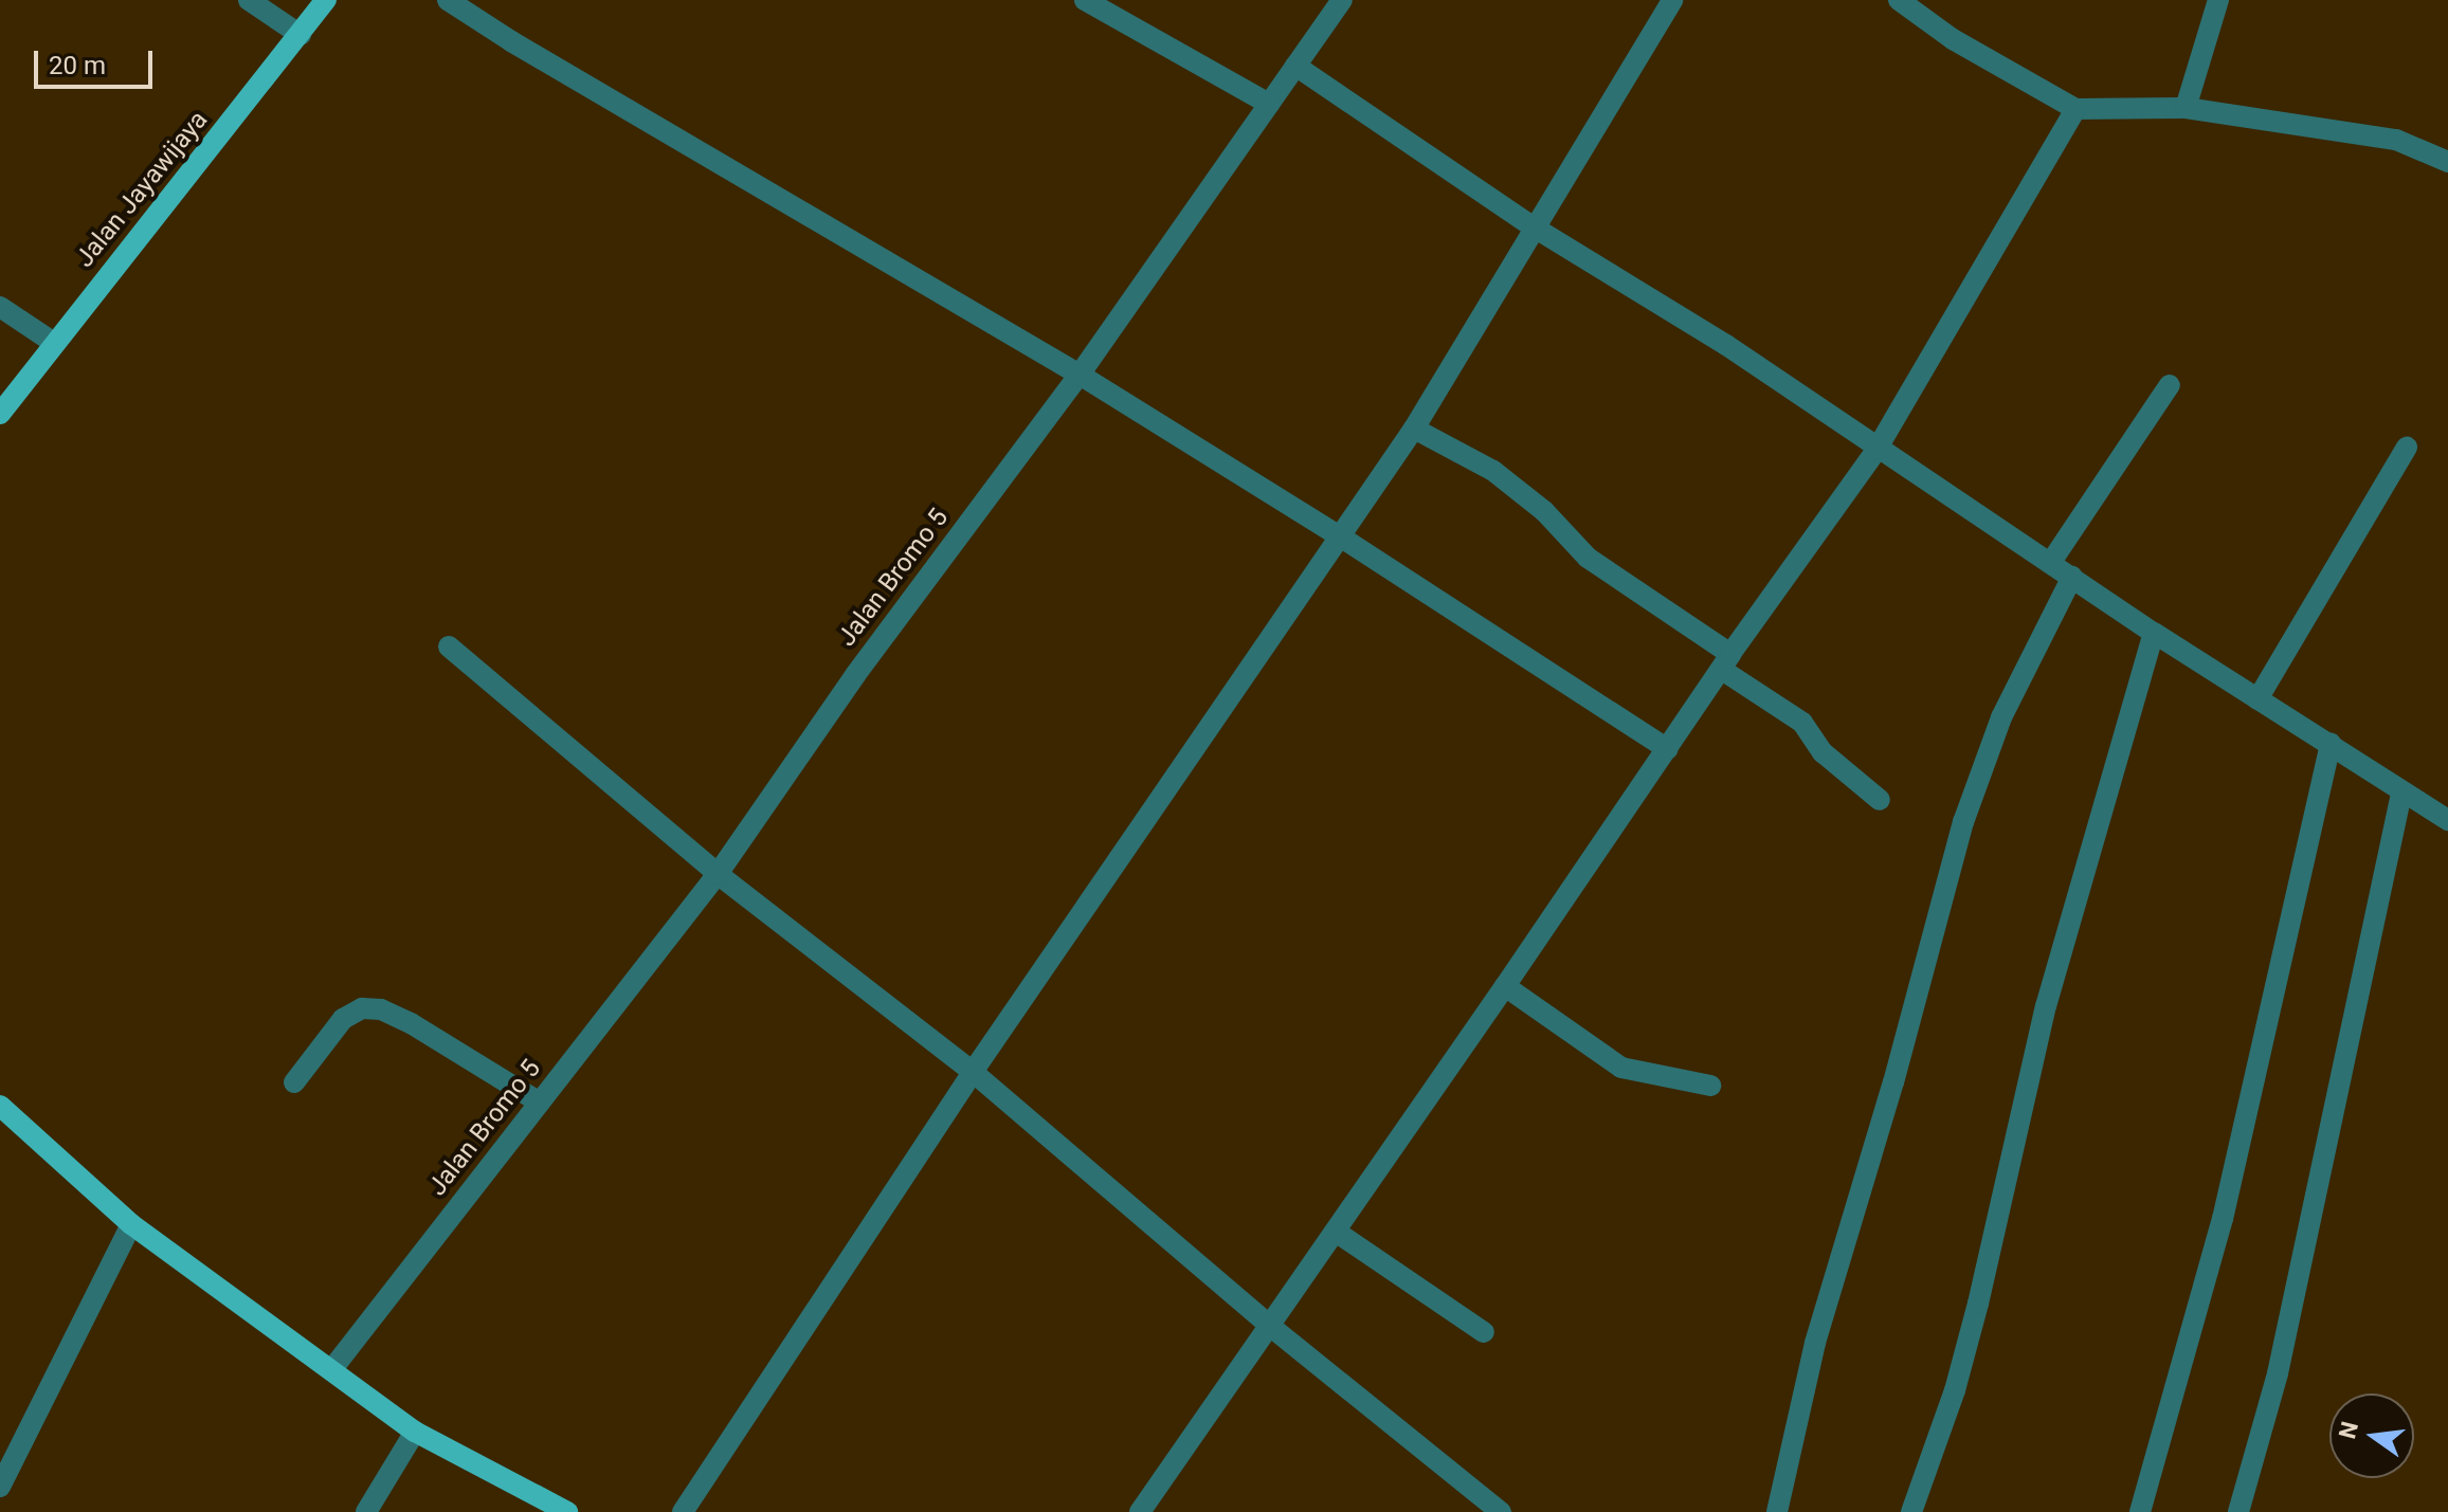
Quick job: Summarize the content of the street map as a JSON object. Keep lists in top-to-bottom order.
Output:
{
  "streets": {
    "main road": ["Jalan Jayawijaya"],
    "street": ["Jalan Bromo 5"]
  },
  "scale_bar": "20 m",
  "north": "left"
}
